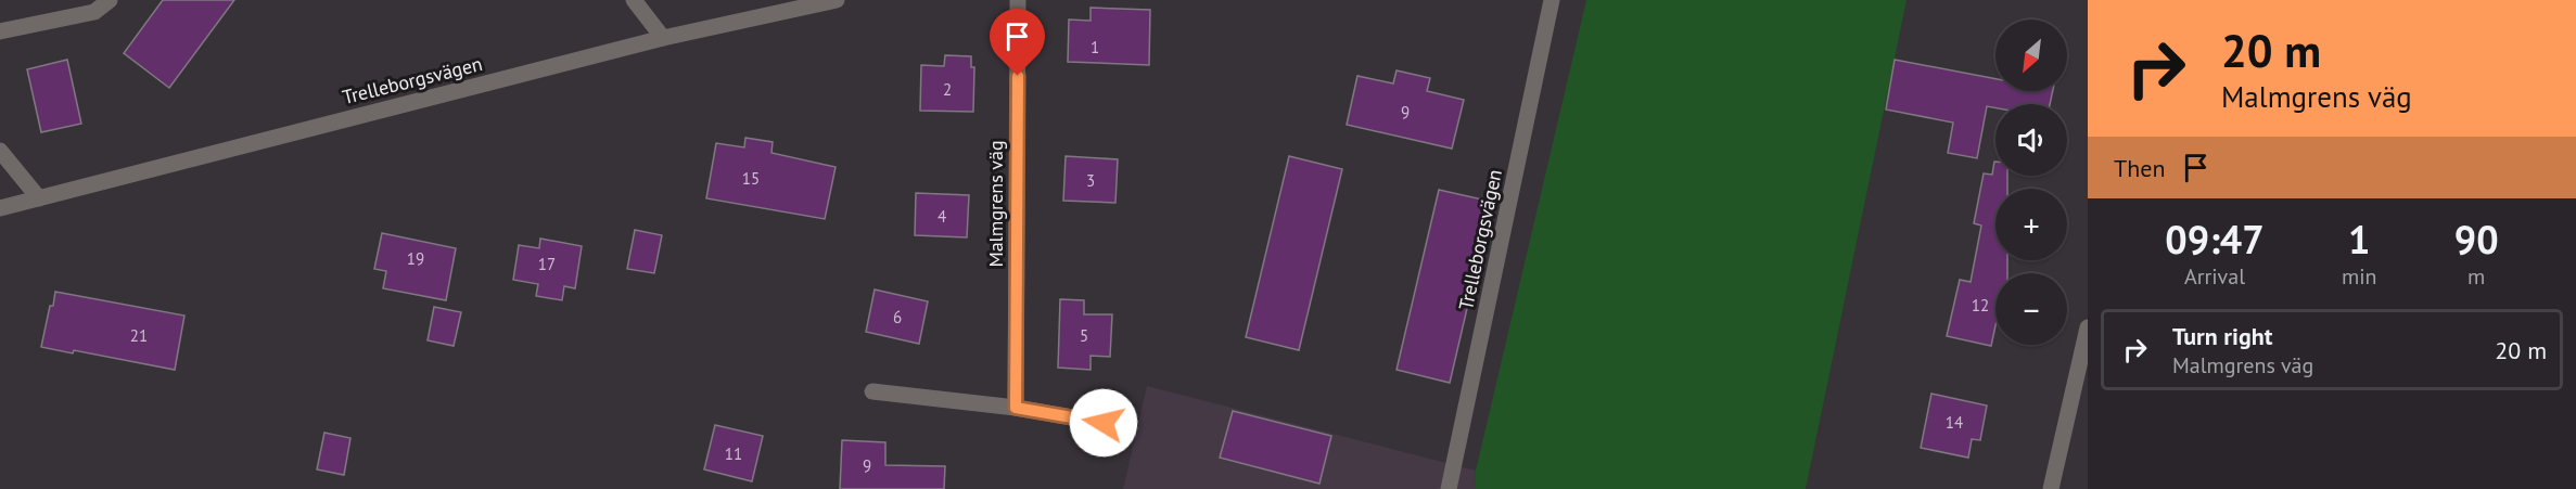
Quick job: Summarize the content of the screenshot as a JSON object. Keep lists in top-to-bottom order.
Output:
{
  "streets": {
    "street": ["Trelleborgsvägen", "Malmgrens väg"]
  },
  "house_numbers": [
    "1",
    "2",
    "9",
    "15",
    "3",
    "4",
    "19",
    "17",
    "12",
    "6",
    "21",
    "5",
    "14",
    "11",
    "9"
  ],
  "north": "bottom left",
  "page": {
    "turn": ["20 m", "Malmgrens väg"],
    "map_buttons": ["+", "−"],
    "then": "Then",
    "eta": [
      "09:47",
      "Arrival",
      "1",
      "min",
      "90",
      "m"
    ],
    "list": [
      {
        "name": "Turn right",
        "note": "Malmgrens väg",
        "value": "20 m"
      }
    ]
  }
}
